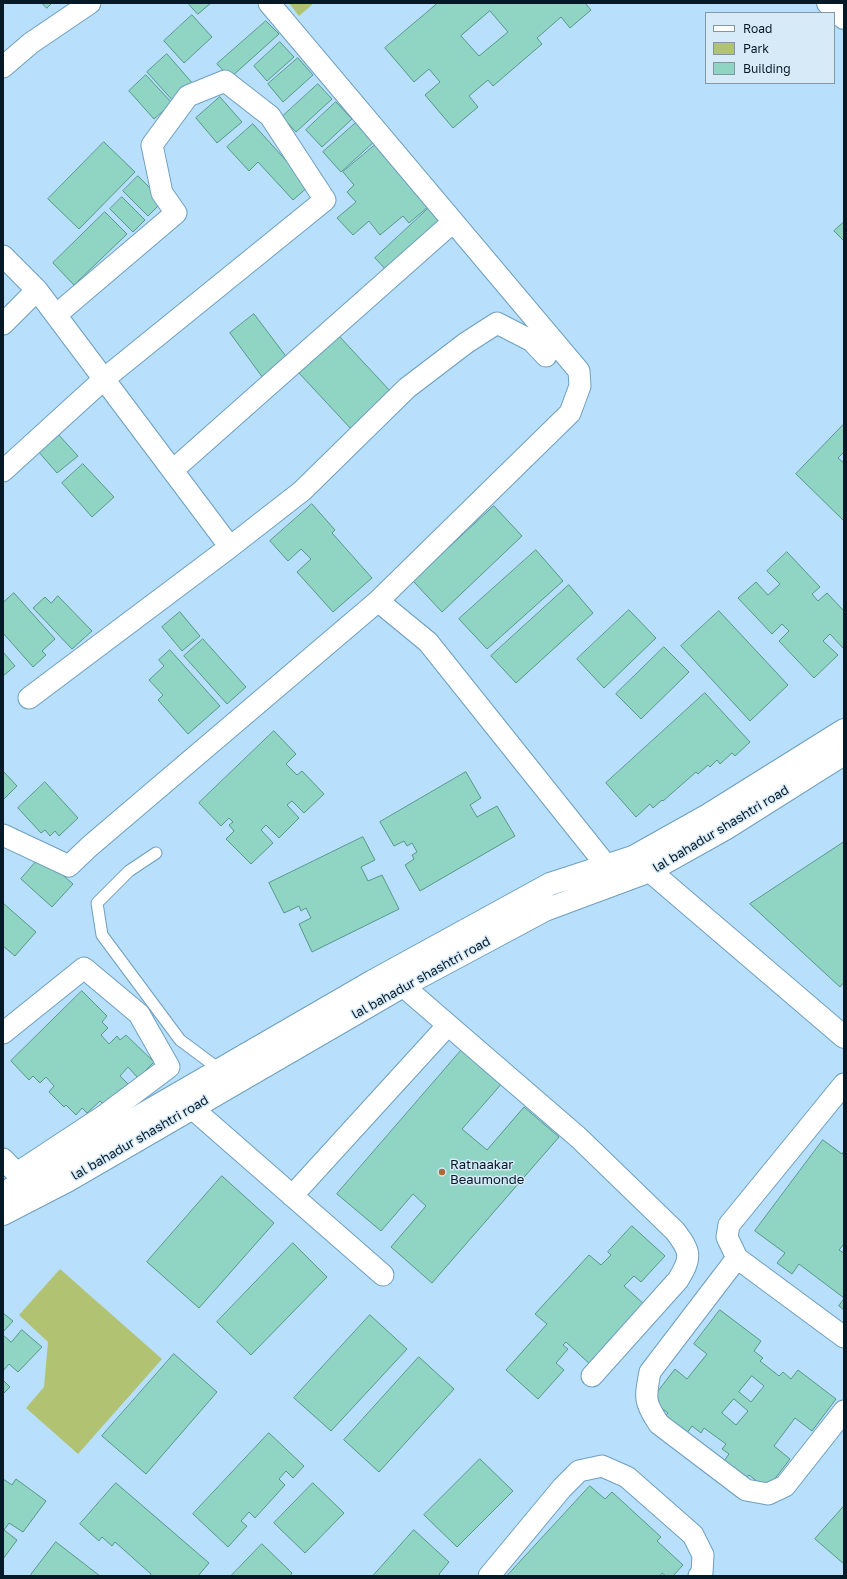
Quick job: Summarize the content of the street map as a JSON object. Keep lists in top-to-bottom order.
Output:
{
  "streets": {
    "main road": ["lal bahadur shashtri road"]
  },
  "places": ["Ratnaakar Beaumonde"],
  "legend": ["Road", "Park", "Building"]
}
